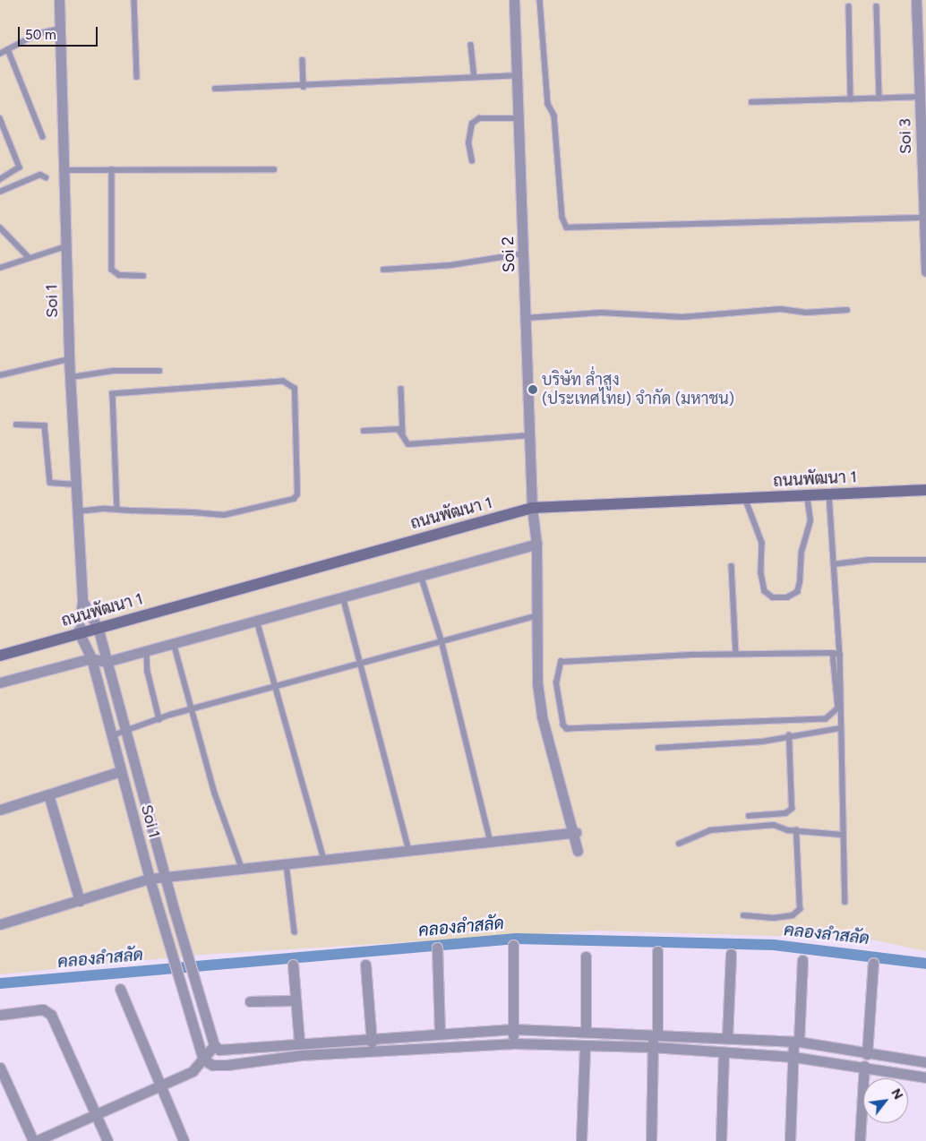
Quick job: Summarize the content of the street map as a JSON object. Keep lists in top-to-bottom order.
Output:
{
  "streets": {
    "main road": ["ถนนพัฒนา 1"],
    "street": ["Soi 3", "Soi 2", "Soi 1"]
  },
  "crossings": [
    ["Soi 2", "ถนนพัฒนา 1"],
    ["Soi 1", "ถนนพัฒนา 1"]
  ],
  "water": ["คลองลำสลัด"],
  "places": ["บริษัท ล่ำสูง (ประเทศไทย) จำกัด (มหาชน)"],
  "scale_bar": "50 m",
  "north": "top right"
}
